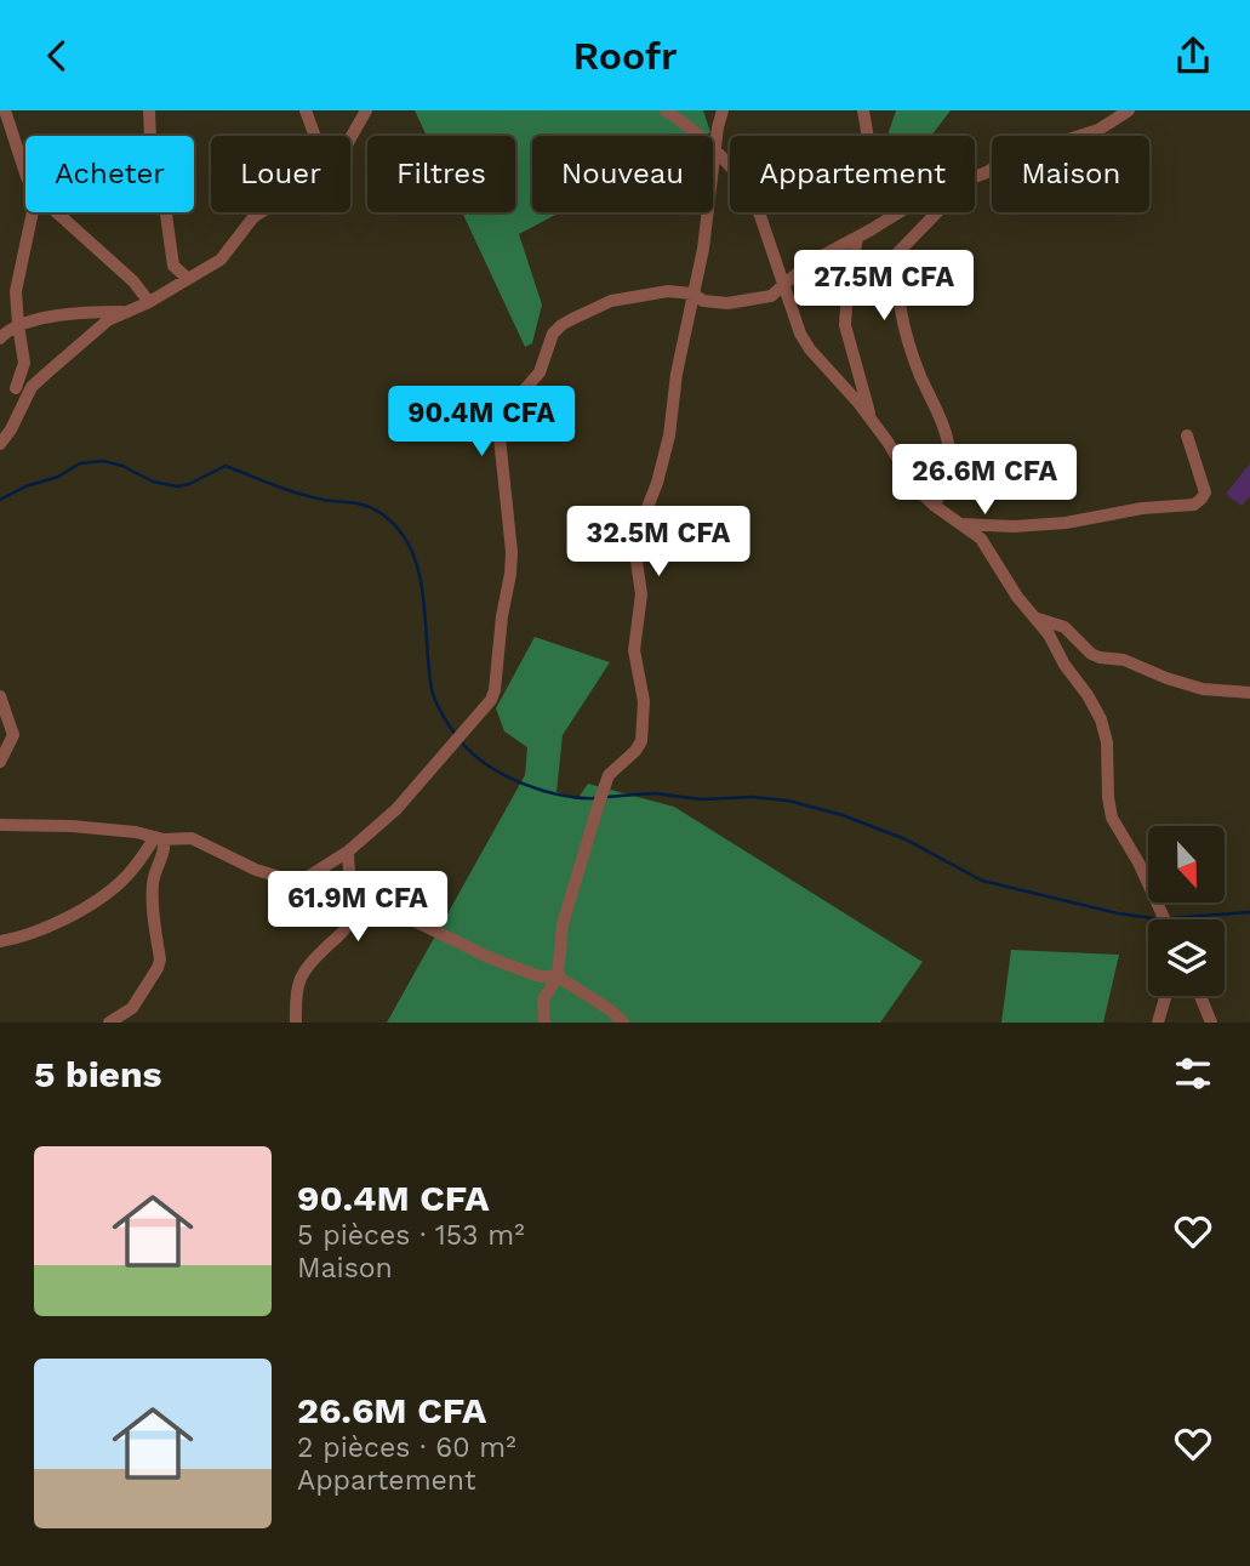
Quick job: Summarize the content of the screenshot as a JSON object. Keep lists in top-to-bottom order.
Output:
{
  "north": "bottom",
  "page": {
    "header": "Roofr",
    "chip": [
      "Acheter",
      "Louer",
      "Filtres",
      "Nouveau",
      "Appartement",
      "Maison"
    ],
    "price": [
      "27.5M CFA",
      "90.4M CFA",
      "26.6M CFA",
      "32.5M CFA",
      "61.9M CFA"
    ],
    "heading": "5 biens",
    "list": [
      {
        "name": "90.4M CFA",
        "note": "5 pièces · 153 m² · Maison"
      },
      {
        "name": "26.6M CFA",
        "note": "2 pièces · 60 m² · Appartement"
      }
    ]
  }
}
